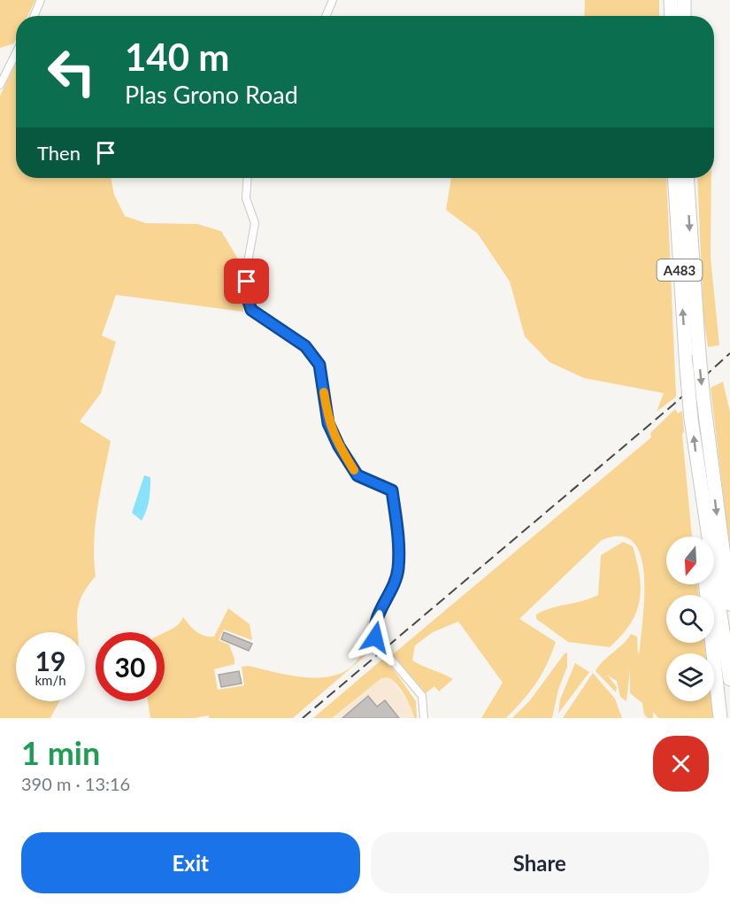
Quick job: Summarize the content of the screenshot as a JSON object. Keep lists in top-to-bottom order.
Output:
{
  "streets": {
    "highway": ["A483"]
  },
  "north": "bottom",
  "page": {
    "turn": ["140 m", "Plas Grono Road"],
    "then": "Then",
    "speed": "19 km/h",
    "limit": "30",
    "heading": ["1 min", "390 m · 13:16"],
    "buttons": ["Exit", "Share"]
  }
}
